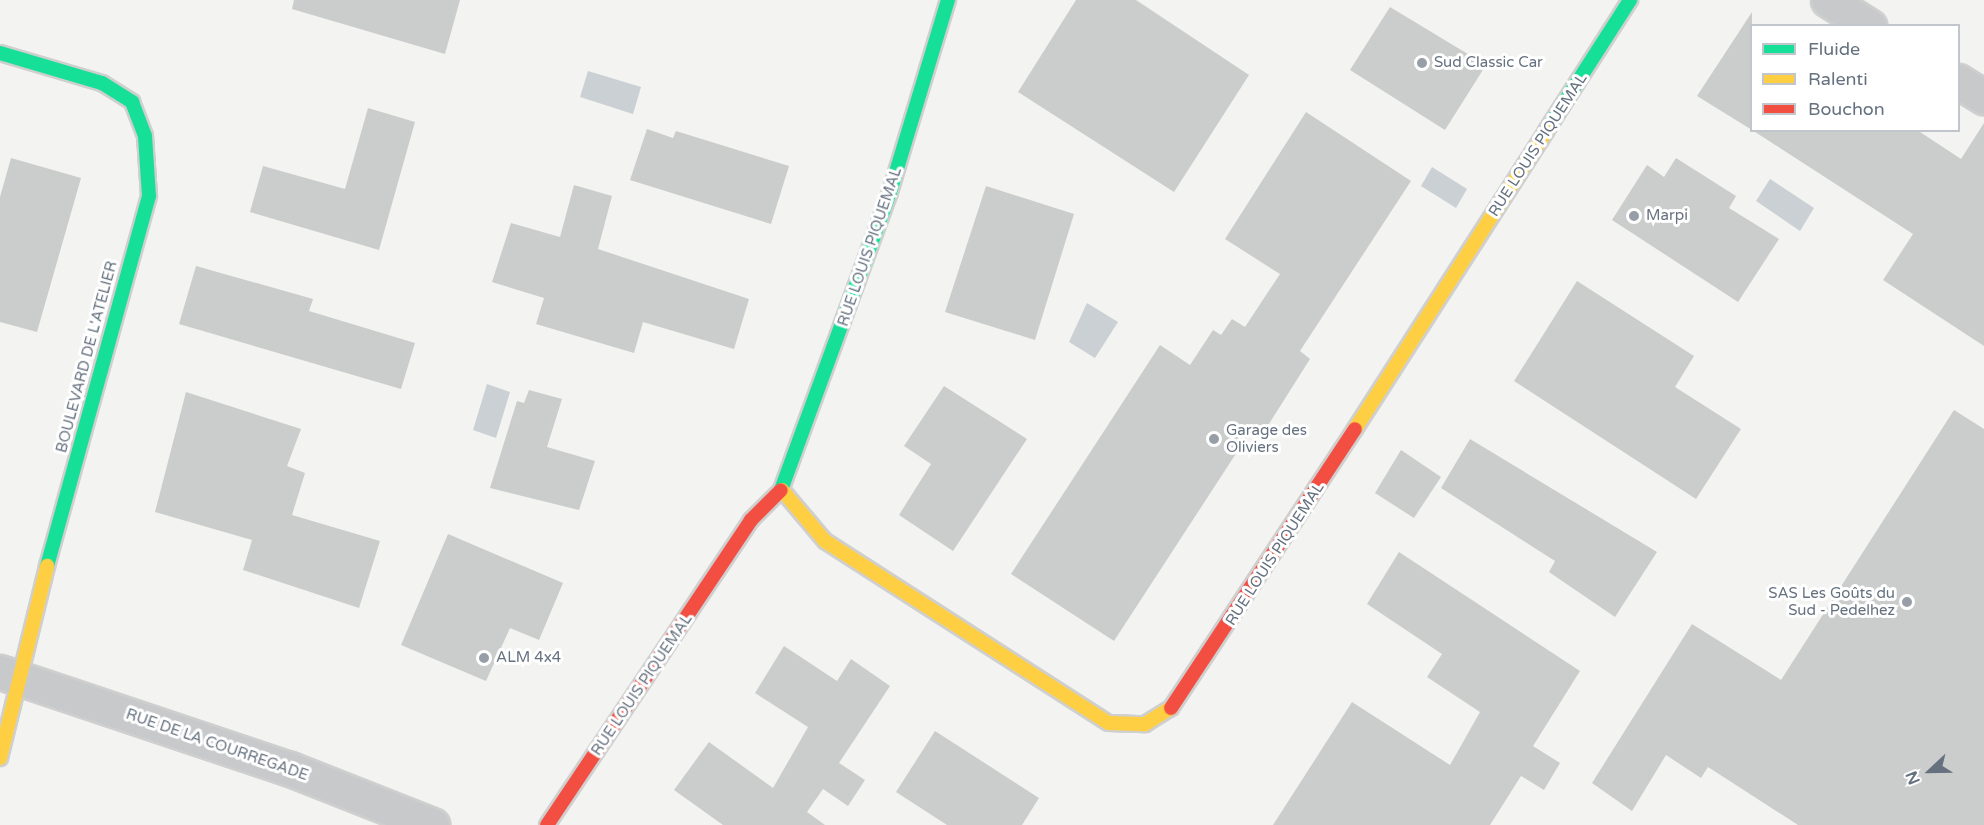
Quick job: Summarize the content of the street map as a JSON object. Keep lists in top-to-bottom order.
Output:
{
  "streets": {
    "street": ["RUE LOUIS PIQUEMAL", "BOULEVARD DE L'ATELIER", "RUE DE LA COURREGADE"]
  },
  "crossings": [
    ["BOULEVARD DE L'ATELIER", "RUE DE LA COURREGADE"]
  ],
  "places": [
    "Sud Classic Car",
    "Marpi",
    "Garage des Oliviers",
    "SAS Les Goûts du Sud - Pedelhez",
    "ALM 4x4"
  ],
  "legend": ["Fluide", "Ralenti", "Bouchon"],
  "north": "left"
}
